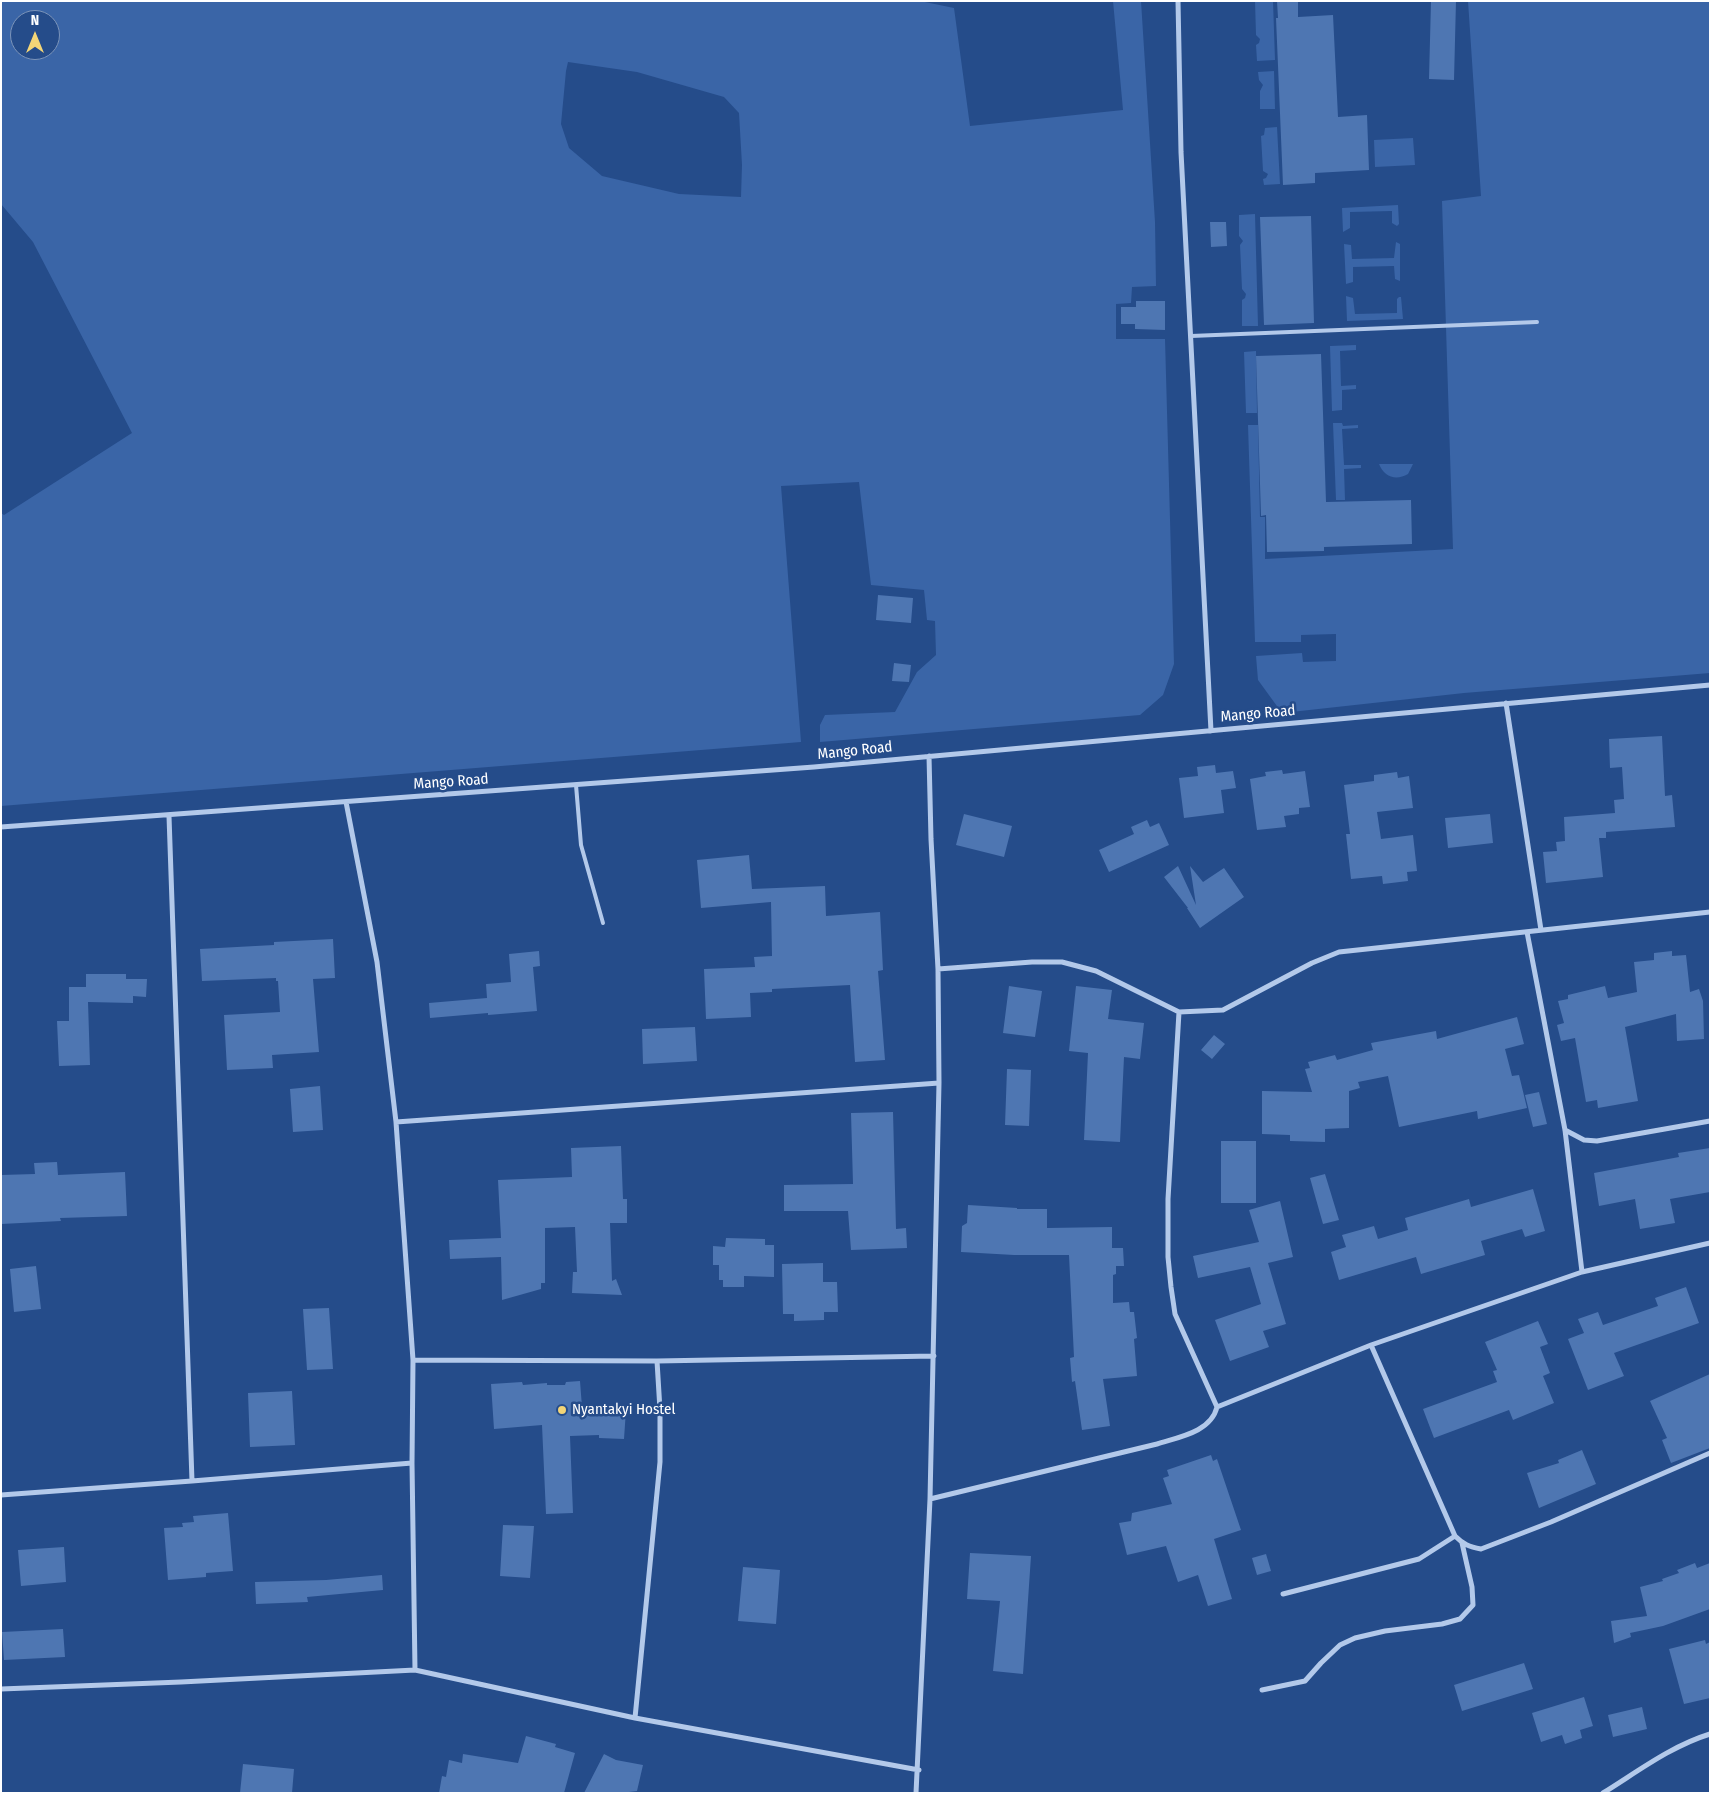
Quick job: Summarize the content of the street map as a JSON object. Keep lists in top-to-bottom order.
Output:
{
  "streets": {
    "street": ["Mango Road"]
  },
  "places": ["Nyantakyi Hostel"],
  "north": "top"
}
